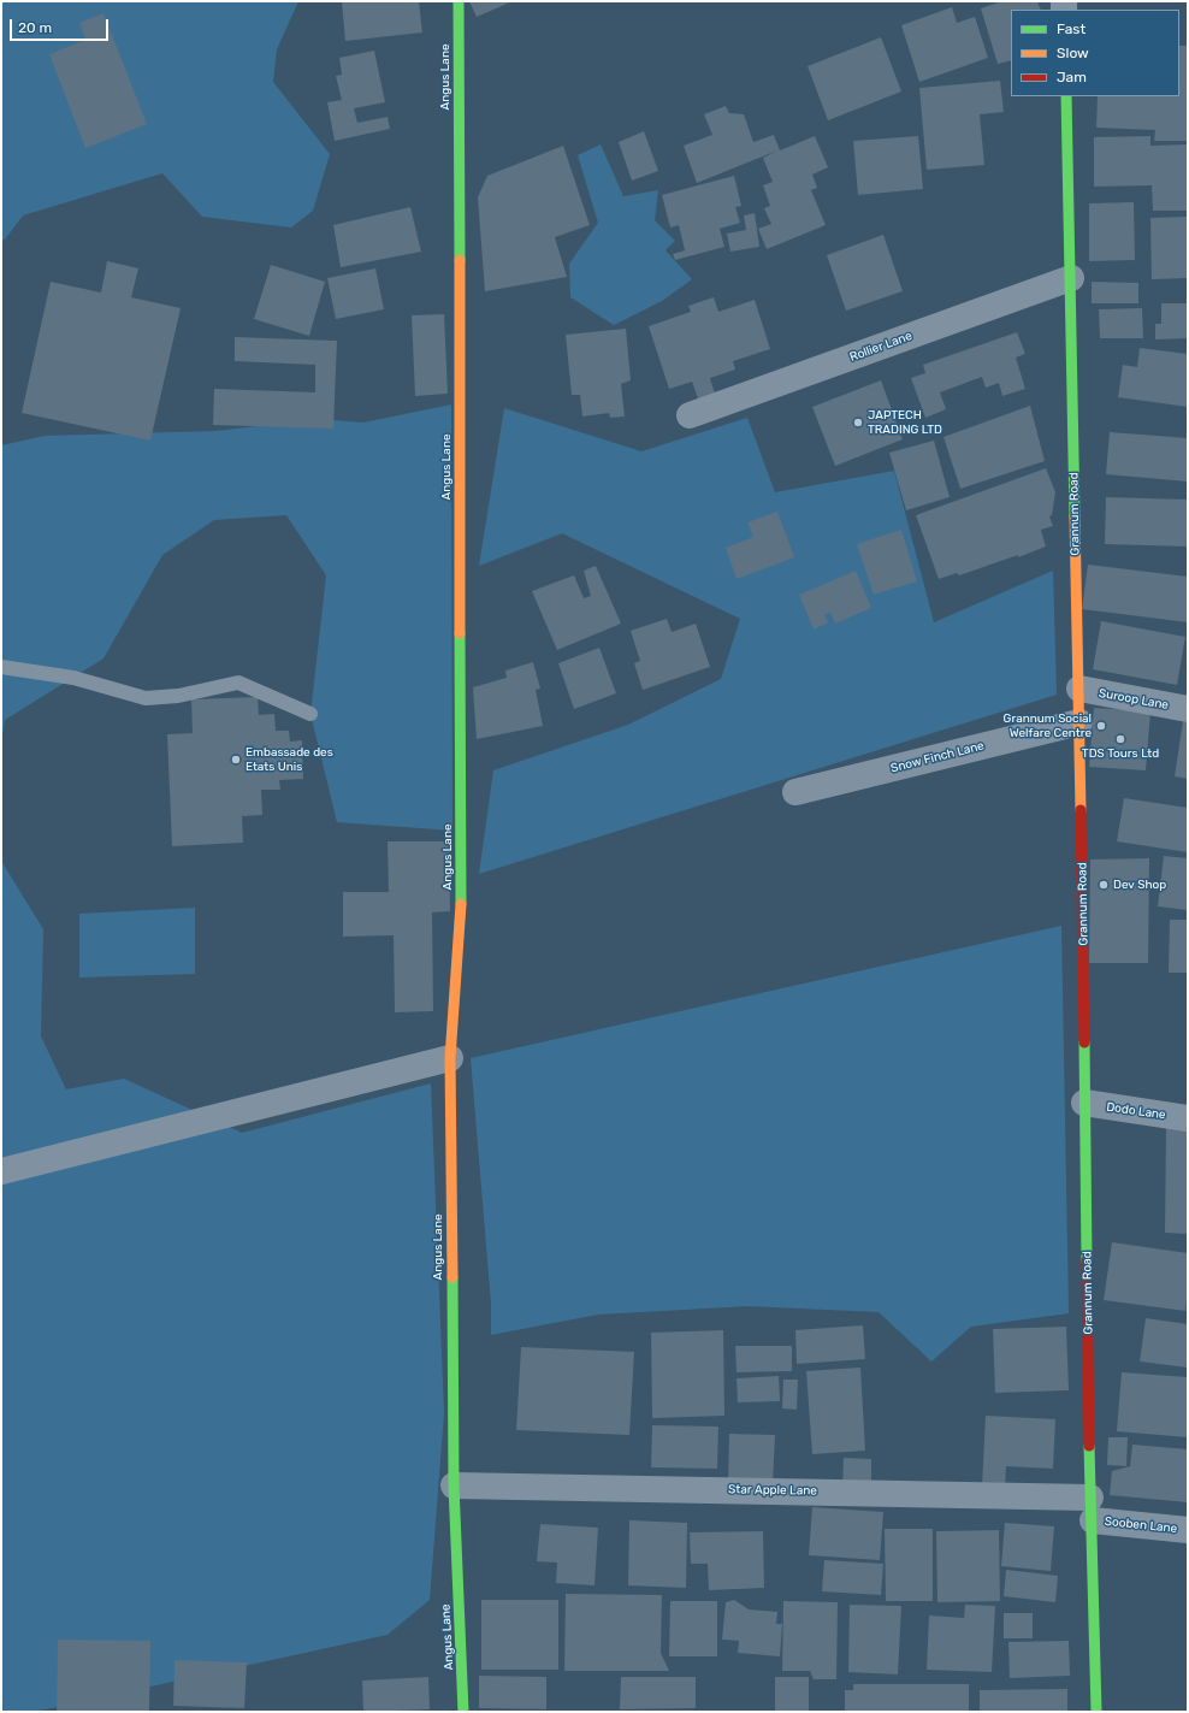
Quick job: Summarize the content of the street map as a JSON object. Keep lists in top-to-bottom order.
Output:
{
  "streets": {
    "street": [
      "Angus Lane",
      "Rollier Lane",
      "Grannum Road",
      "Suroop Lane",
      "Snow Finch Lane",
      "Dodo Lane",
      "Star Apple Lane",
      "Sooben Lane"
    ]
  },
  "crossings": [
    ["Angus Lane", "Star Apple Lane"],
    ["Rollier Lane", "Grannum Road"],
    ["Grannum Road", "Suroop Lane"],
    ["Grannum Road", "Snow Finch Lane"],
    ["Grannum Road", "Dodo Lane"],
    ["Grannum Road", "Star Apple Lane"],
    ["Grannum Road", "Sooben Lane"],
    ["Star Apple Lane", "Sooben Lane"]
  ],
  "places": [
    "JAPTECH TRADING LTD",
    "Grannum Social Welfare Centre",
    "TDS Tours Ltd",
    "Embassade des Etats Unis",
    "Dev Shop"
  ],
  "legend": ["Fast", "Slow", "Jam"],
  "scale_bar": "20 m"
}
